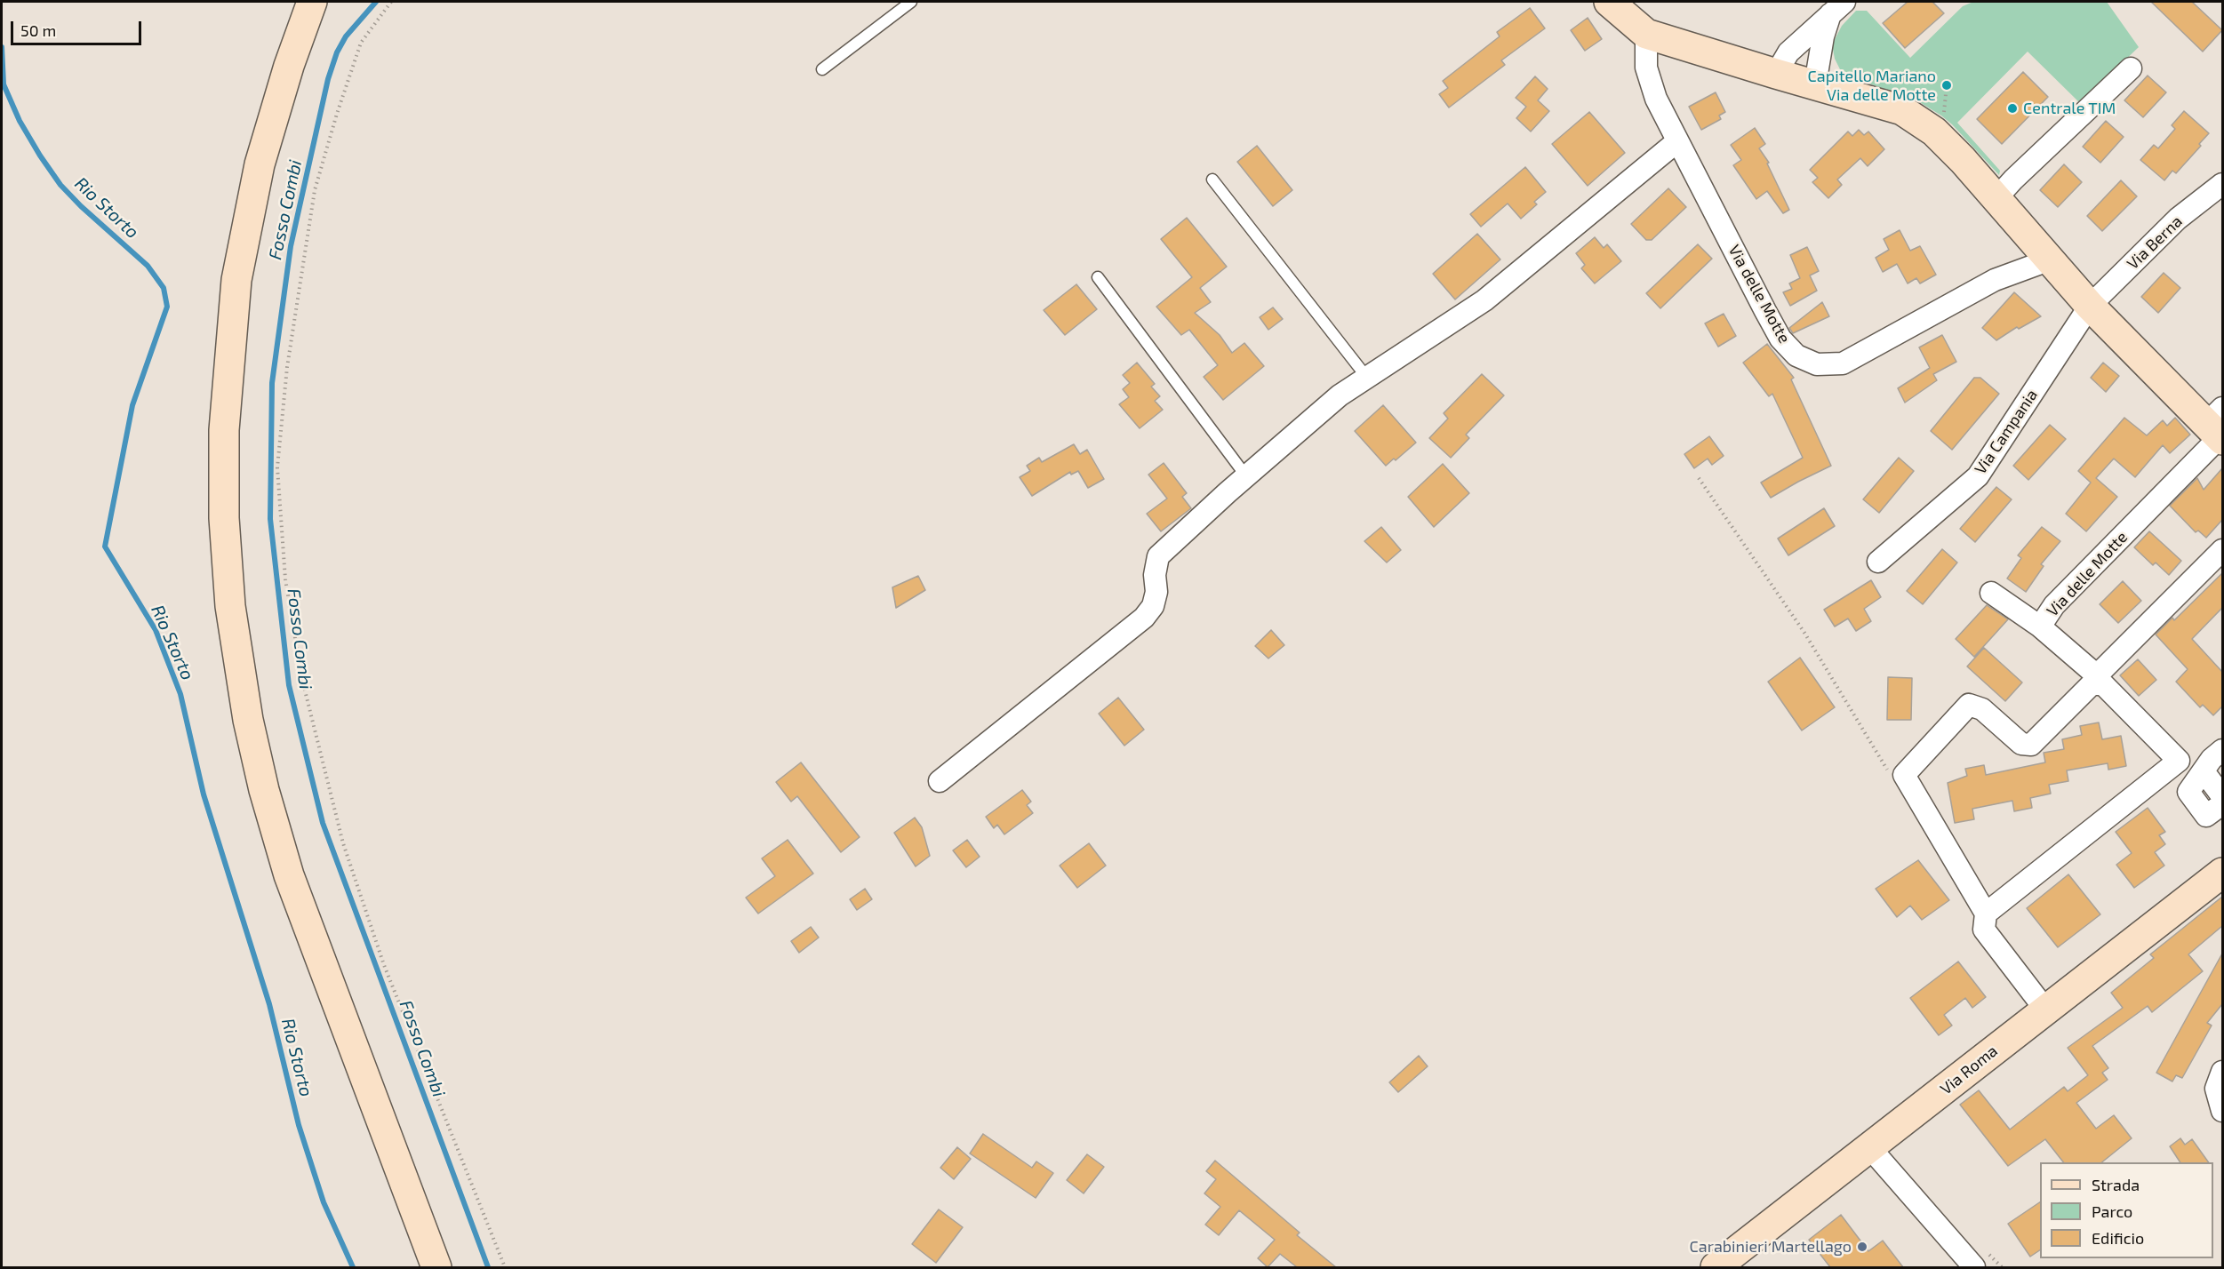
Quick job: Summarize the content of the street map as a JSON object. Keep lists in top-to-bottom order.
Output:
{
  "streets": {
    "main road": ["Via delle Motte", "Via Roma"],
    "street": ["Via Berna", "Via Campania"]
  },
  "crossings": [
    ["Via Berna", "Via delle Motte"],
    ["Via Berna", "Via Campania"],
    ["Via delle Motte", "Via Campania"]
  ],
  "water": ["Rio Storto", "Fosso Combi"],
  "places": ["Capitello Mariano Via delle Motte", "Centrale TIM", "Carabinieri Martellago"],
  "legend": ["Strada", "Parco", "Edificio"],
  "scale_bar": "50 m"
}
